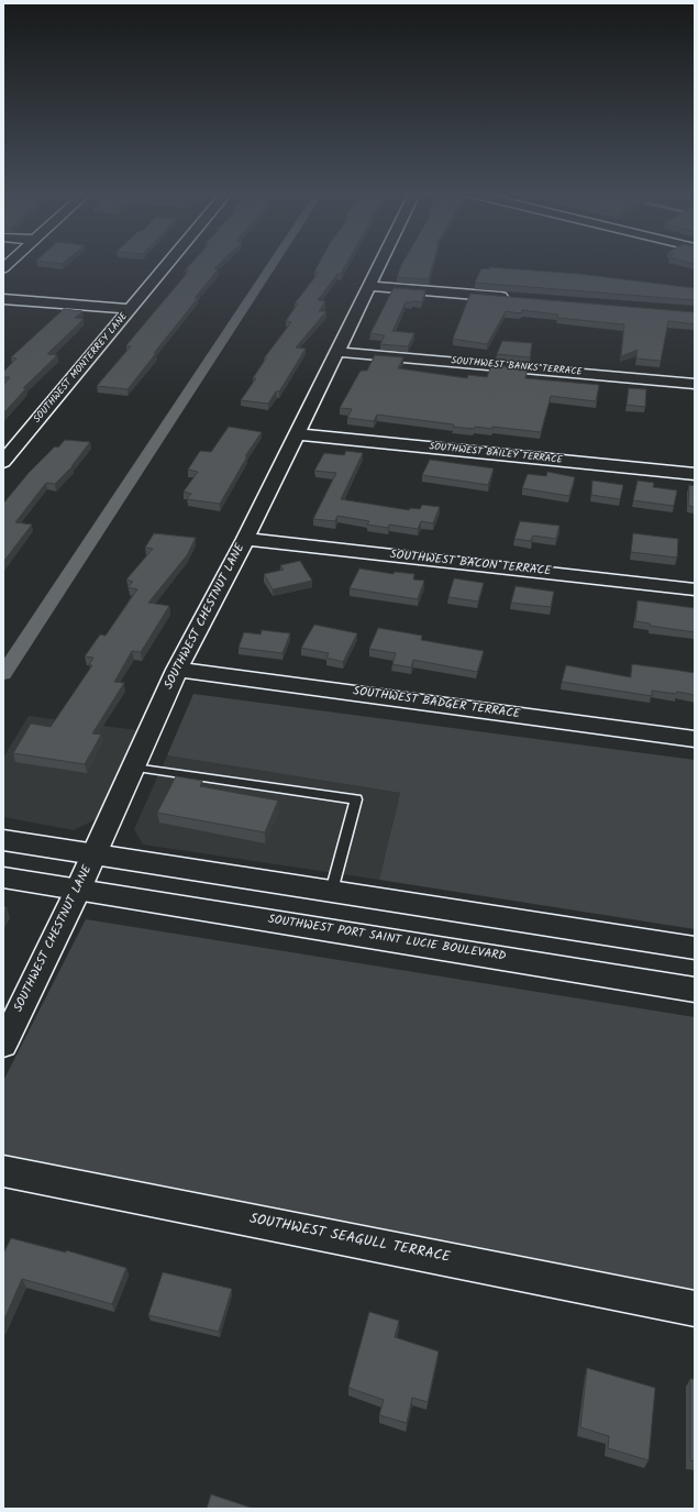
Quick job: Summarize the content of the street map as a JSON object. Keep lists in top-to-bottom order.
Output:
{
  "streets": {
    "main road": ["SOUTHWEST PORT SAINT LUCIE BOULEVARD"],
    "street": [
      "SOUTHWEST BANKS TERRACE",
      "SOUTHWEST MONTERREY LANE",
      "SOUTHWEST BAILEY TERRACE",
      "SOUTHWEST BACON TERRACE",
      "SOUTHWEST CHESTNUT LANE",
      "SOUTHWEST BADGER TERRACE",
      "SOUTHWEST SEAGULL TERRACE"
    ]
  },
  "crossings": [
    ["SOUTHWEST BANKS TERRACE", "SOUTHWEST CHESTNUT LANE"],
    ["SOUTHWEST BAILEY TERRACE", "SOUTHWEST CHESTNUT LANE"],
    ["SOUTHWEST BACON TERRACE", "SOUTHWEST CHESTNUT LANE"],
    ["SOUTHWEST CHESTNUT LANE", "SOUTHWEST BADGER TERRACE"],
    ["SOUTHWEST CHESTNUT LANE", "SOUTHWEST PORT SAINT LUCIE BOULEVARD"]
  ]
}
